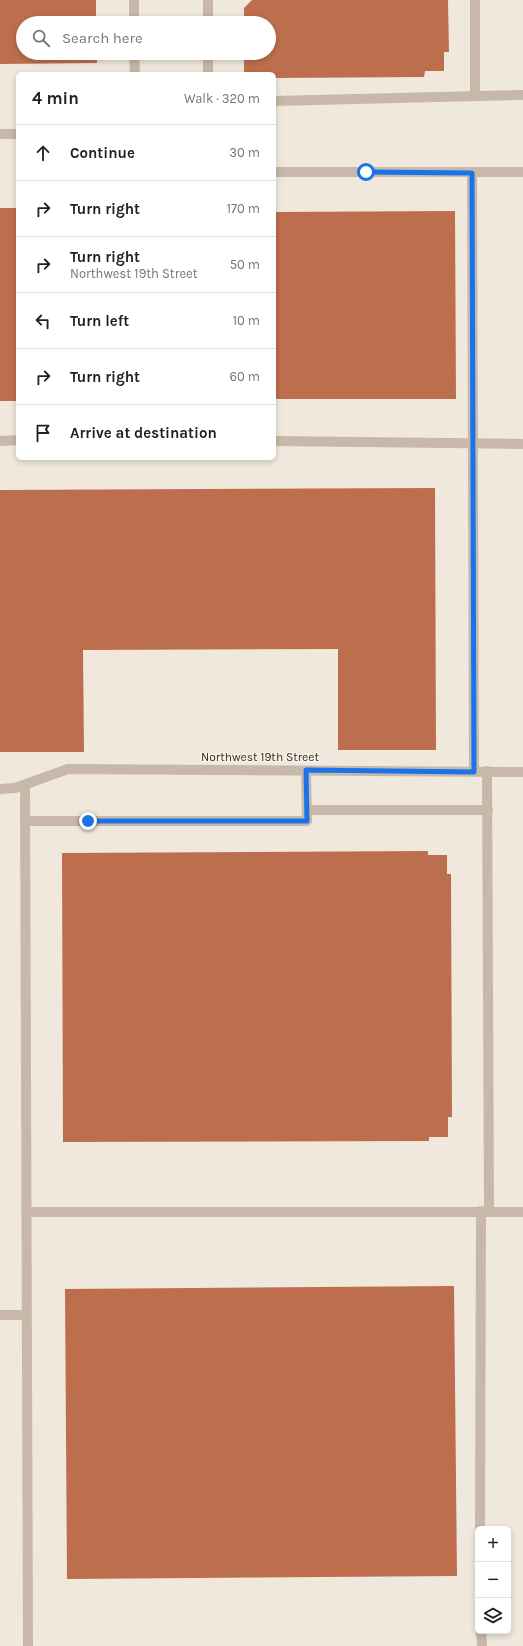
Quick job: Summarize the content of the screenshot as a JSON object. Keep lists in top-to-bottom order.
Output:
{
  "streets": {
    "lane": ["Northwest 19th Street"]
  },
  "page": {
    "search": "Search here",
    "heading": ["4 min", "Walk · 320 m"],
    "list": [
      ["Continue", "30 m"],
      ["Turn right", "170 m"],
      ["Turn right", "Northwest 19th Street", "50 m"],
      ["Turn left", "10 m"],
      ["Turn right", "60 m"],
      "Arrive at destination"
    ],
    "map_buttons": ["+", "−"]
  }
}
